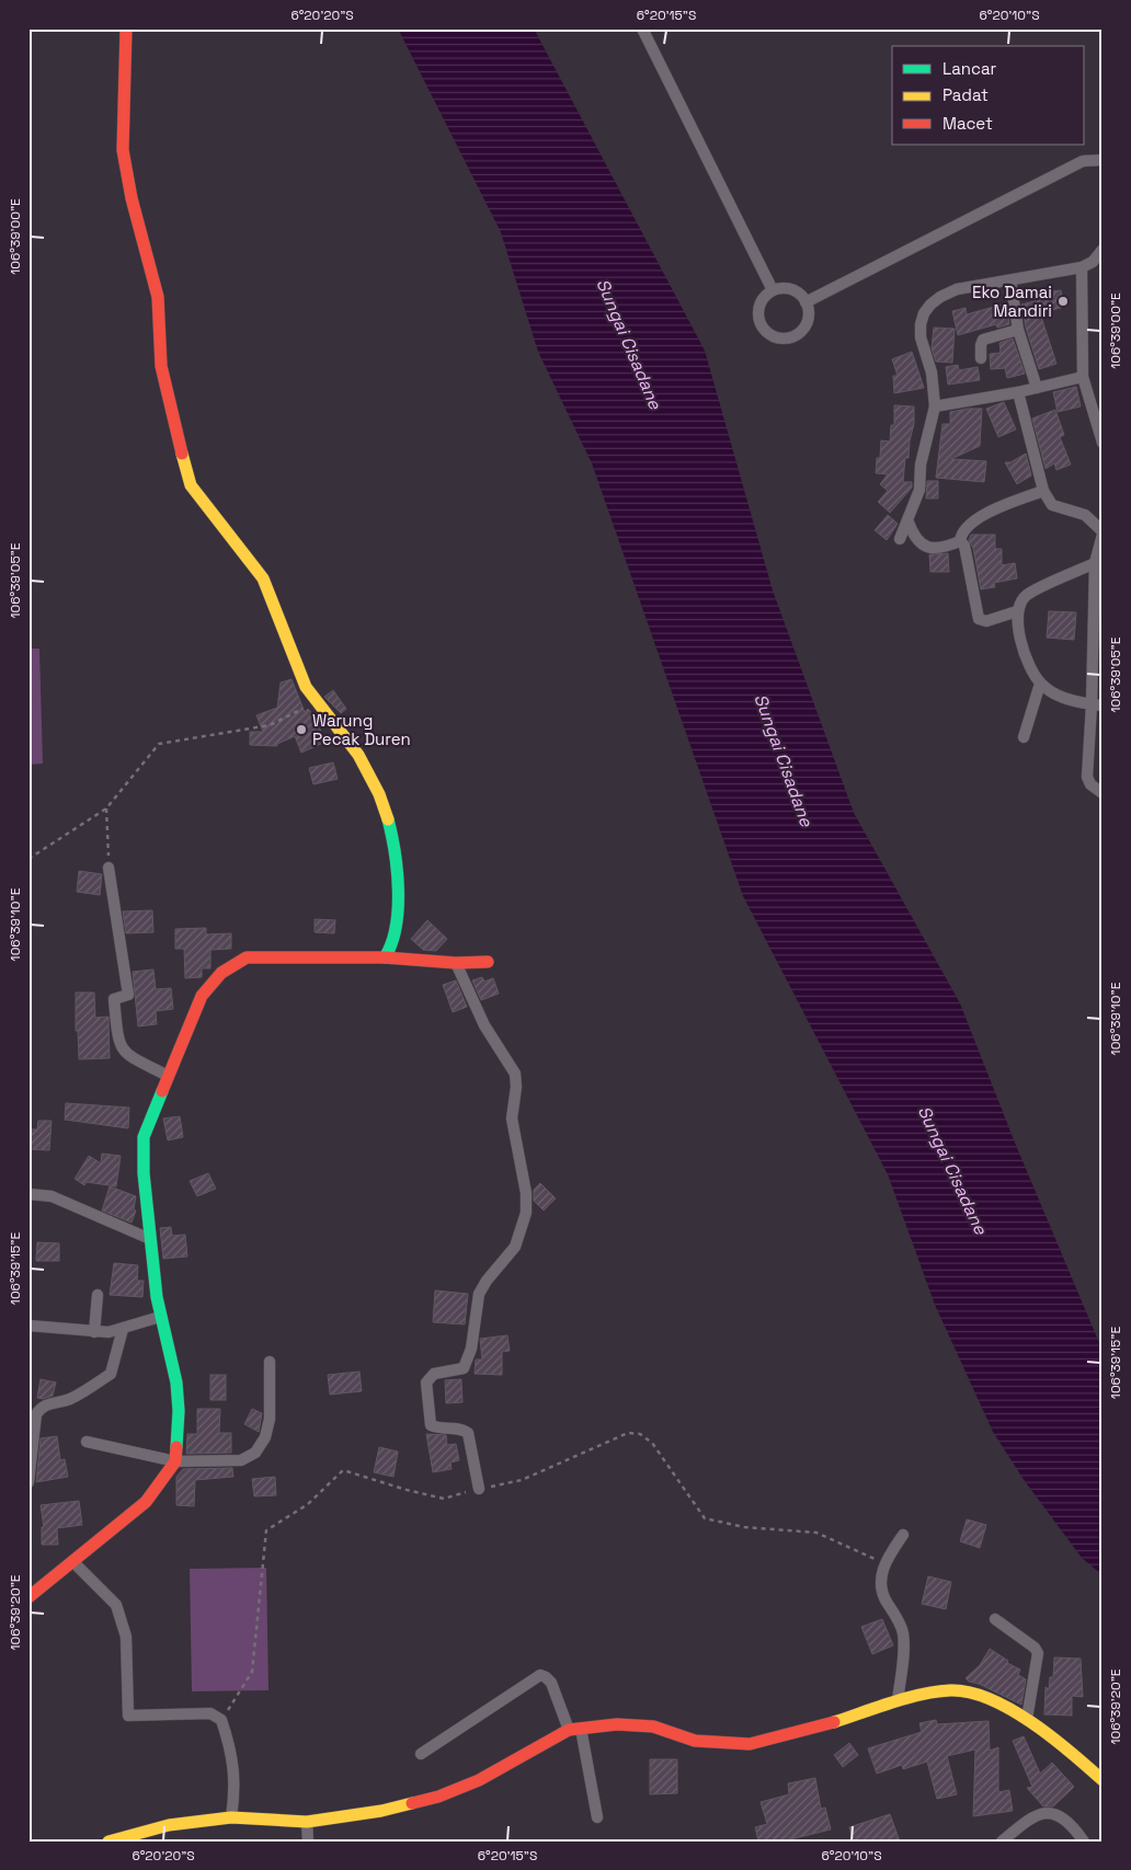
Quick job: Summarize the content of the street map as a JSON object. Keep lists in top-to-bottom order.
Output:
{
  "water": ["Sungai Cisadane"],
  "places": ["Eko Damai Mandiri", "Warung Pecak Duren"],
  "legend": ["Lancar", "Padat", "Macet"],
  "coordinates": [
    "6°20'20\"S",
    "6°20'15\"S",
    "6°20'10\"S",
    "106°39'00\"E",
    "106°39'05\"E",
    "106°39'10\"E",
    "106°39'15\"E",
    "106°39'20\"E"
  ]
}
